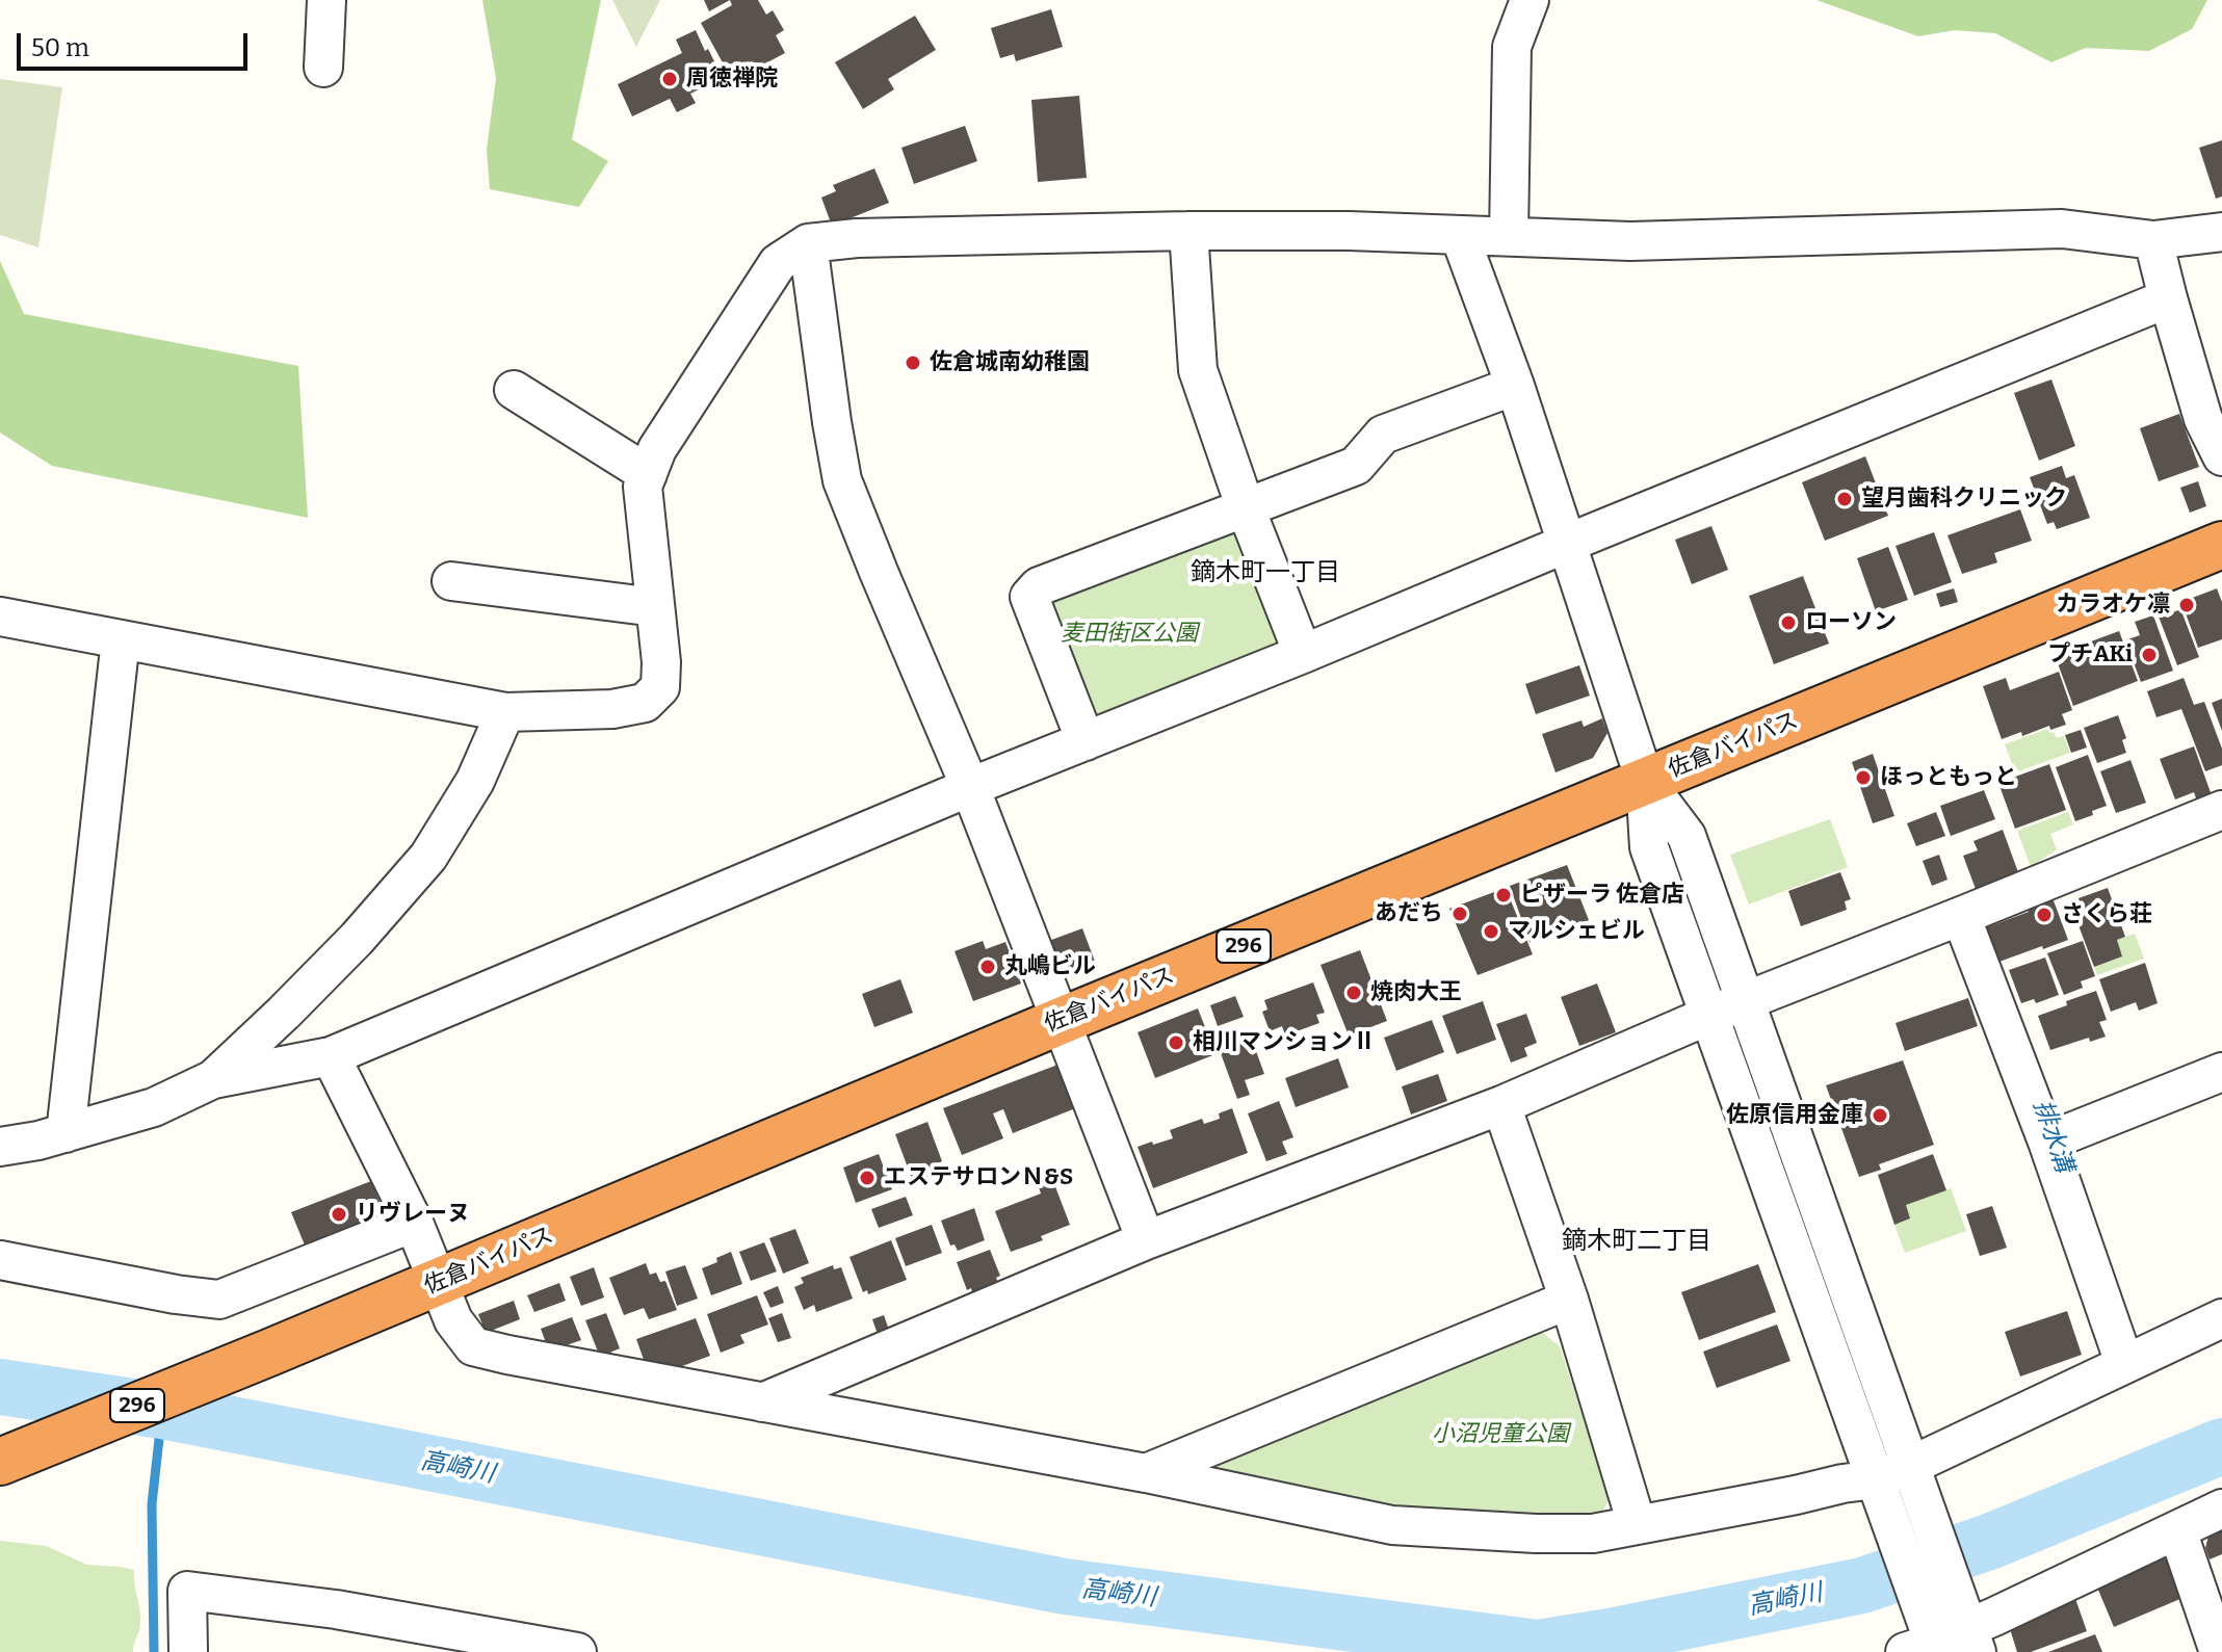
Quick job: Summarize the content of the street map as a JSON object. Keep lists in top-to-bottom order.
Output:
{
  "streets": {
    "highway": ["佐倉バイパス", "296"]
  },
  "districts": ["鏑木町一丁目", "鏑木町二丁目"],
  "water": ["排水溝", "高崎川"],
  "parks": ["麦田街区公園", "小沼児童公園"],
  "places": [
    "周徳禅院",
    "佐倉城南幼稚園",
    "望月歯科クリニック",
    "カラオケ凛",
    "ローソン",
    "プチAKi",
    "ほっともっと",
    "ピザーラ 佐倉店",
    "あだち",
    "さくら荘",
    "マルシェビル",
    "丸嶋ビル",
    "焼肉大王",
    "相川マンションⅡ",
    "佐原信用金庫",
    "エステサロンＮ&S",
    "リヴレーヌ"
  ],
  "scale_bar": "50 m"
}
